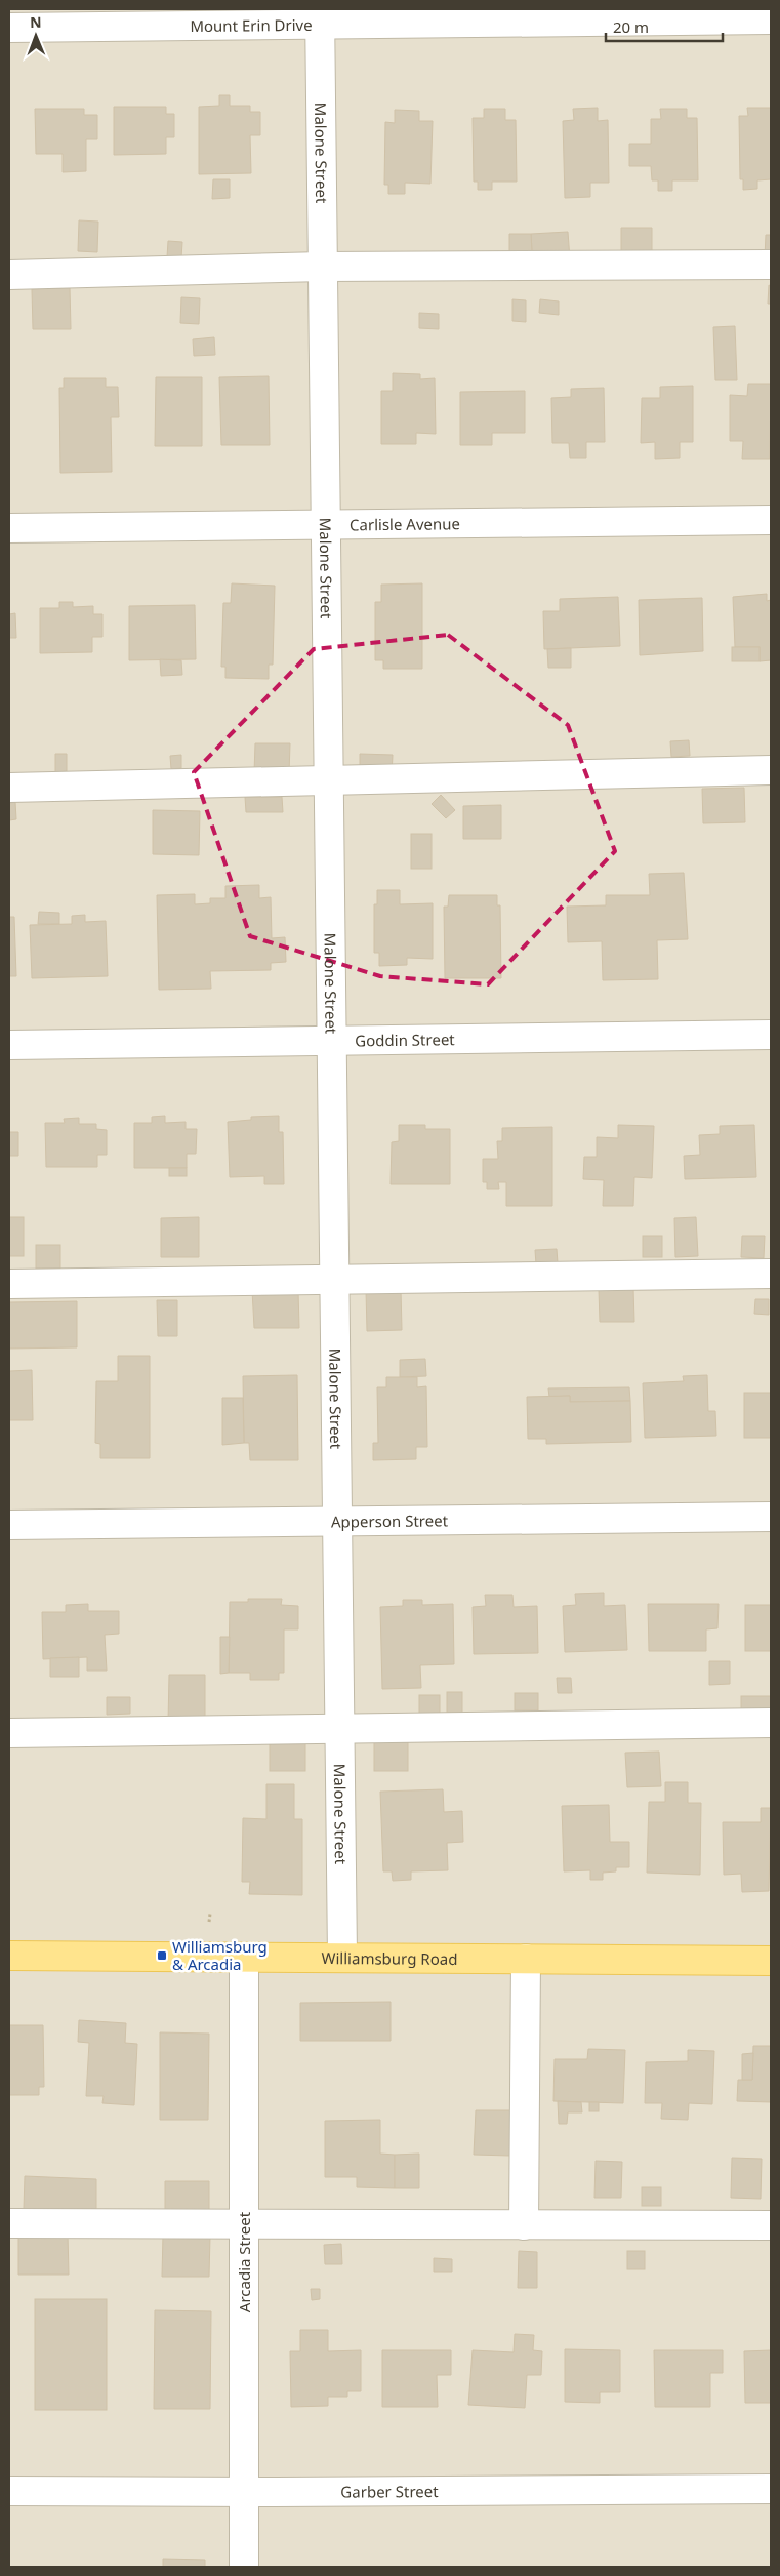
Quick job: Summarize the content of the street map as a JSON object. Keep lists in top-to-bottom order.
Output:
{
  "streets": {
    "main road": ["Williamsburg Road"],
    "street": [
      "Mount Erin Drive",
      "Malone Street",
      "Carlisle Avenue",
      "Goddin Street",
      "Apperson Street",
      "Arcadia Street",
      "Garber Street"
    ]
  },
  "crossings": [
    ["Mount Erin Drive", "Malone Street"],
    ["Malone Street", "Carlisle Avenue"],
    ["Malone Street", "Goddin Street"],
    ["Malone Street", "Apperson Street"],
    ["Malone Street", "Williamsburg Road"],
    ["Williamsburg Road", "Arcadia Street"],
    ["Arcadia Street", "Garber Street"]
  ],
  "places": {
    "transit": ["Williamsburg & Arcadia"]
  },
  "scale_bar": "20 m",
  "north": "top"
}
